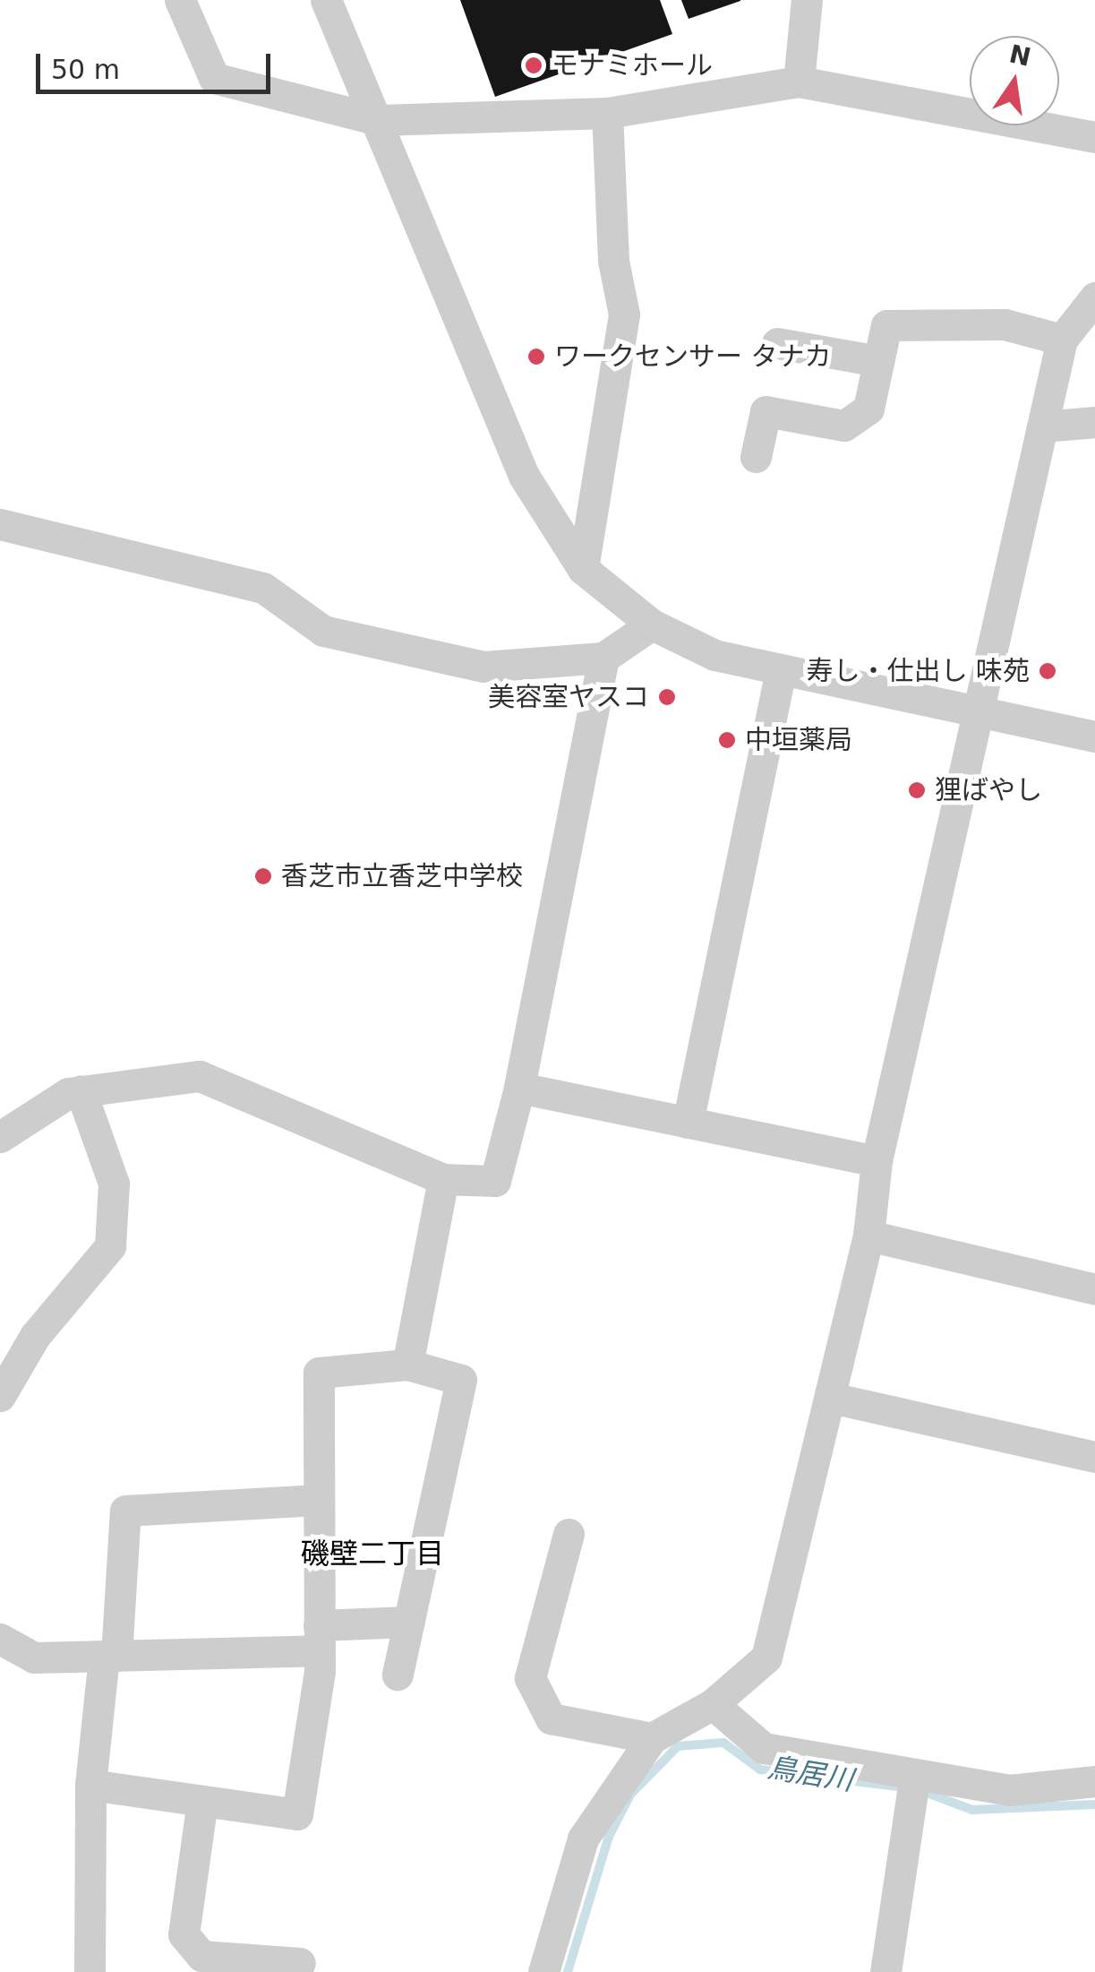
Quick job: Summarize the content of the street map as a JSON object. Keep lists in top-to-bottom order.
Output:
{
  "districts": ["磯壁二丁目"],
  "water": ["鳥居川"],
  "places": [
    "モナミホール",
    "ワークセンサー タナカ",
    "寿し・仕出し 味苑",
    "美容室ヤスコ",
    "中垣薬局",
    "狸ばやし",
    "香芝市立香芝中学校"
  ],
  "scale_bar": "50 m",
  "north": "top"
}
